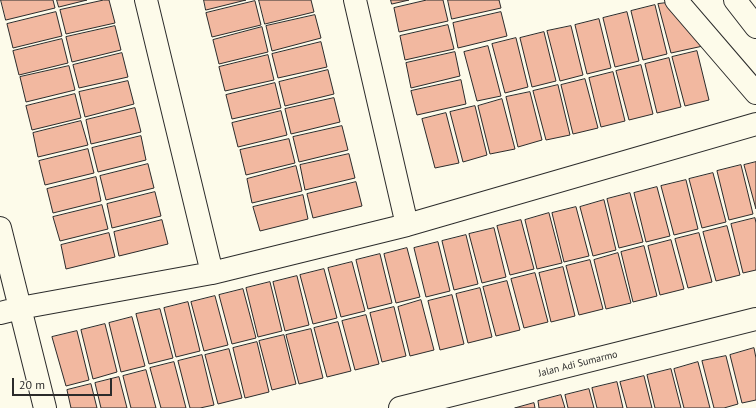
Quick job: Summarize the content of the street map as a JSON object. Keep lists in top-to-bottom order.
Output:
{
  "streets": {
    "street": ["Jalan Adi Sumarmo"]
  },
  "scale_bar": "20 m"
}
